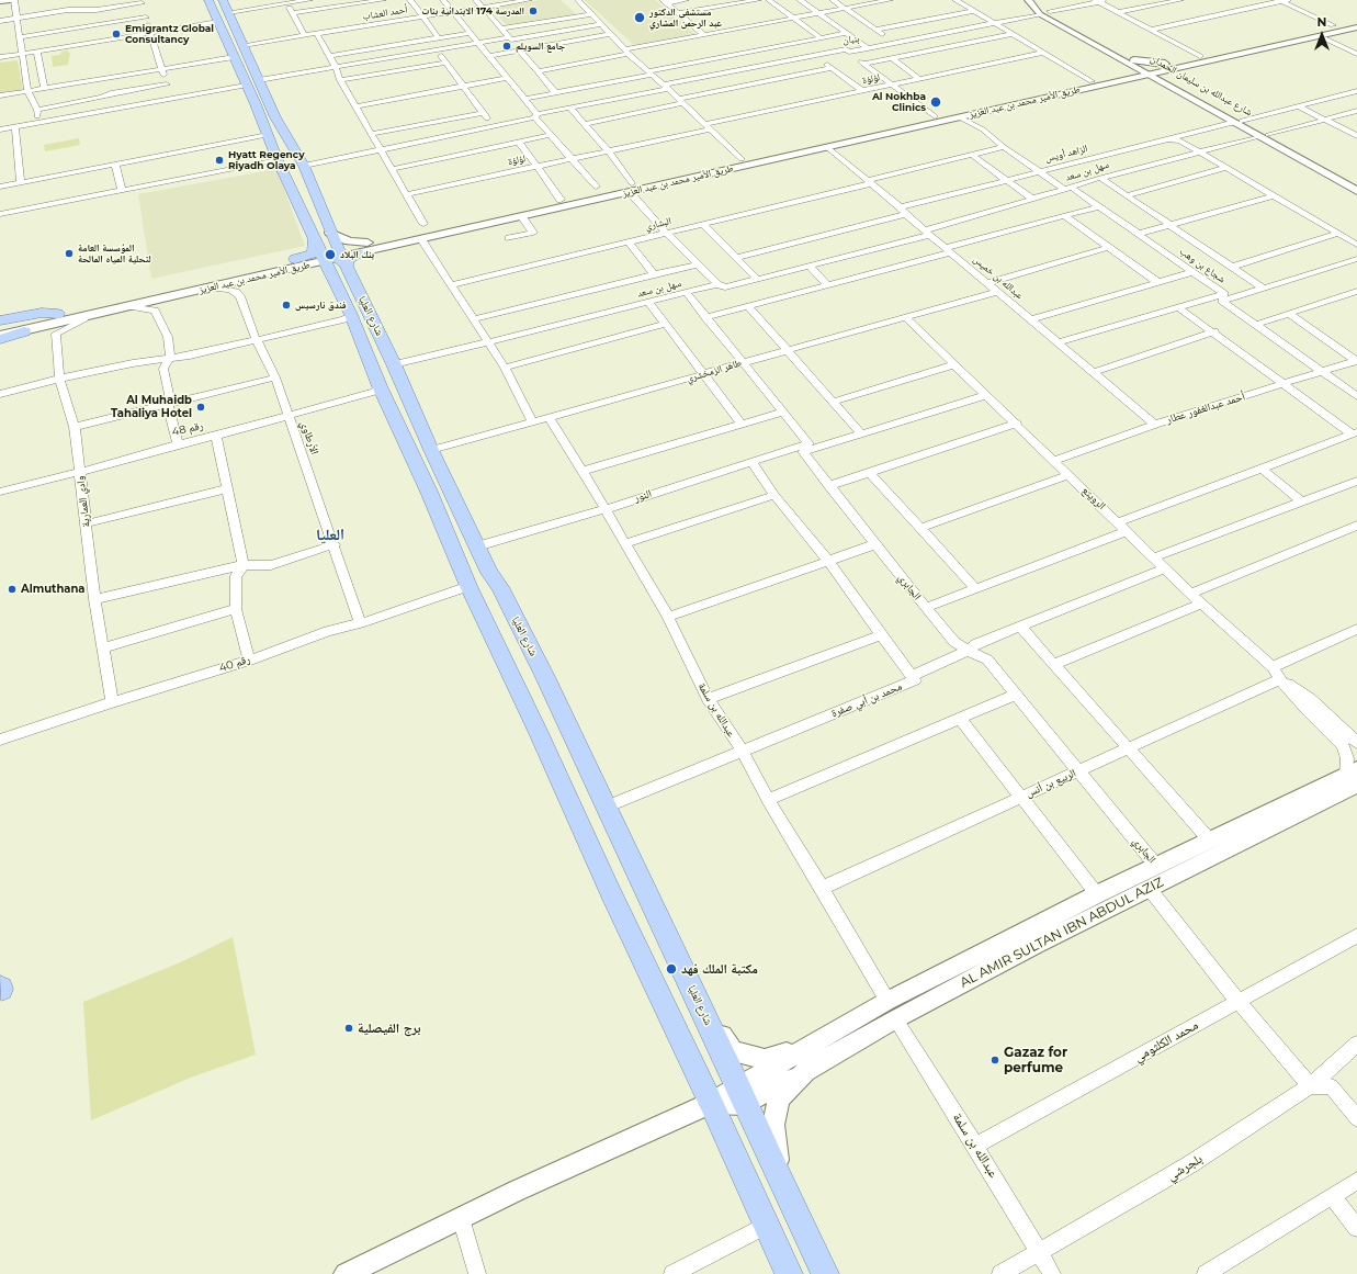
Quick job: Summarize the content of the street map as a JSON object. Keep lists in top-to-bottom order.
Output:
{
  "streets": {
    "main road": ["طريق الأمير محمد بن عبد العزيز", "شارع العليا"],
    "street": [
      "أحمد العشاب",
      "بنبان",
      "لؤلؤة",
      "شارع عبدالله بن سليمان الحمدان",
      "الزاهد أويس",
      "سهل بن سعد",
      "البشاري",
      "شجاع بن وهب",
      "عبدالله بن خميس",
      "طاهر الزمخشري",
      "أحمد عبدالغفور عطار",
      "رقم 48",
      "الأرطاوي",
      "النور",
      "الرويتع",
      "وادي العمارية",
      "الجابري",
      "رقم 40",
      "محمد بن أبي صفرة",
      "عبدالله بن سلمة",
      "الربيع بن أنس",
      "AL AMIR SULTAN IBN ABDUL AZIZ",
      "محمد الكلثومي",
      "بلجرشي"
    ]
  },
  "crossings": [
    ["أحمد العشاب", "شارع العليا"],
    ["بنبان", "شارع العليا"],
    ["شارع عبدالله بن سليمان الحمدان", "طريق الأمير محمد بن عبد العزيز"],
    ["شارع عبدالله بن سليمان الحمدان", "الزاهد أويس"],
    ["شارع عبدالله بن سليمان الحمدان", "سهل بن سعد"],
    ["طريق الأمير محمد بن عبد العزيز", "شجاع بن وهب"],
    ["طريق الأمير محمد بن عبد العزيز", "عبدالله بن خميس"],
    ["طريق الأمير محمد بن عبد العزيز", "شارع العليا"],
    ["طريق الأمير محمد بن عبد العزيز", "الأرطاوي"],
    ["طريق الأمير محمد بن عبد العزيز", "وادي العمارية"],
    ["الزاهد أويس", "شجاع بن وهب"],
    ["الزاهد أويس", "عبدالله بن خميس"],
    ["سهل بن سعد", "شجاع بن وهب"],
    ["سهل بن سعد", "عبدالله بن خميس"],
    ["سهل بن سعد", "شارع العليا"],
    ["سهل بن سعد", "الجابري"],
    ["البشاري", "شجاع بن وهب"],
    ["البشاري", "عبدالله بن خميس"],
    ["شجاع بن وهب", "أحمد عبدالغفور عطار"],
    ["عبدالله بن خميس", "طاهر الزمخشري"],
    ["عبدالله بن خميس", "أحمد عبدالغفور عطار"],
    ["شارع العليا", "طاهر الزمخشري"],
    ["شارع العليا", "رقم 48"],
    ["شارع العليا", "النور"],
    ["شارع العليا", "رقم 40"],
    ["شارع العليا", "محمد بن أبي صفرة"],
    ["شارع العليا", "AL AMIR SULTAN IBN ABDUL AZIZ"],
    ["طاهر الزمخشري", "الرويتع"],
    ["طاهر الزمخشري", "الجابري"],
    ["طاهر الزمخشري", "عبدالله بن سلمة"],
    ["أحمد عبدالغفور عطار", "الرويتع"],
    ["رقم 48", "الأرطاوي"],
    ["رقم 48", "وادي العمارية"],
    ["الأرطاوي", "رقم 40"],
    ["النور", "الرويتع"],
    ["النور", "الجابري"],
    ["النور", "عبدالله بن سلمة"],
    ["الرويتع", "محمد بن أبي صفرة"],
    ["الرويتع", "الربيع بن أنس"],
    ["الرويتع", "AL AMIR SULTAN IBN ABDUL AZIZ"],
    ["وادي العمارية", "رقم 40"],
    ["الجابري", "محمد بن أبي صفرة"],
    ["الجابري", "الربيع بن أنس"],
    ["الجابري", "AL AMIR SULTAN IBN ABDUL AZIZ"],
    ["محمد بن أبي صفرة", "عبدالله بن سلمة"],
    ["عبدالله بن سلمة", "الربيع بن أنس"],
    ["عبدالله بن سلمة", "AL AMIR SULTAN IBN ABDUL AZIZ"],
    ["عبدالله بن سلمة", "محمد الكلثومي"],
    ["عبدالله بن سلمة", "بلجرشي"]
  ],
  "districts": ["العليا"],
  "places": [
    "المدرسة 174 الابتدائية بنات",
    "مستشفى الدكتور عبد الرحمن المشاري",
    "Emigrantz Global Consultancy",
    "جامع السويلم",
    "Al Nokhba Clinics",
    "Hyatt Regency Riyadh Olaya",
    "المؤسسة العامة لتحلية المياه المالحة",
    "بنك البلاد",
    "فندق نارسيس",
    "Al Muhaidb Tahaliya Hotel",
    "Almuthana",
    "مكتبة الملك فهد",
    "برج الفيصلية",
    "Gazaz for perfume"
  ],
  "north": "top"
}
